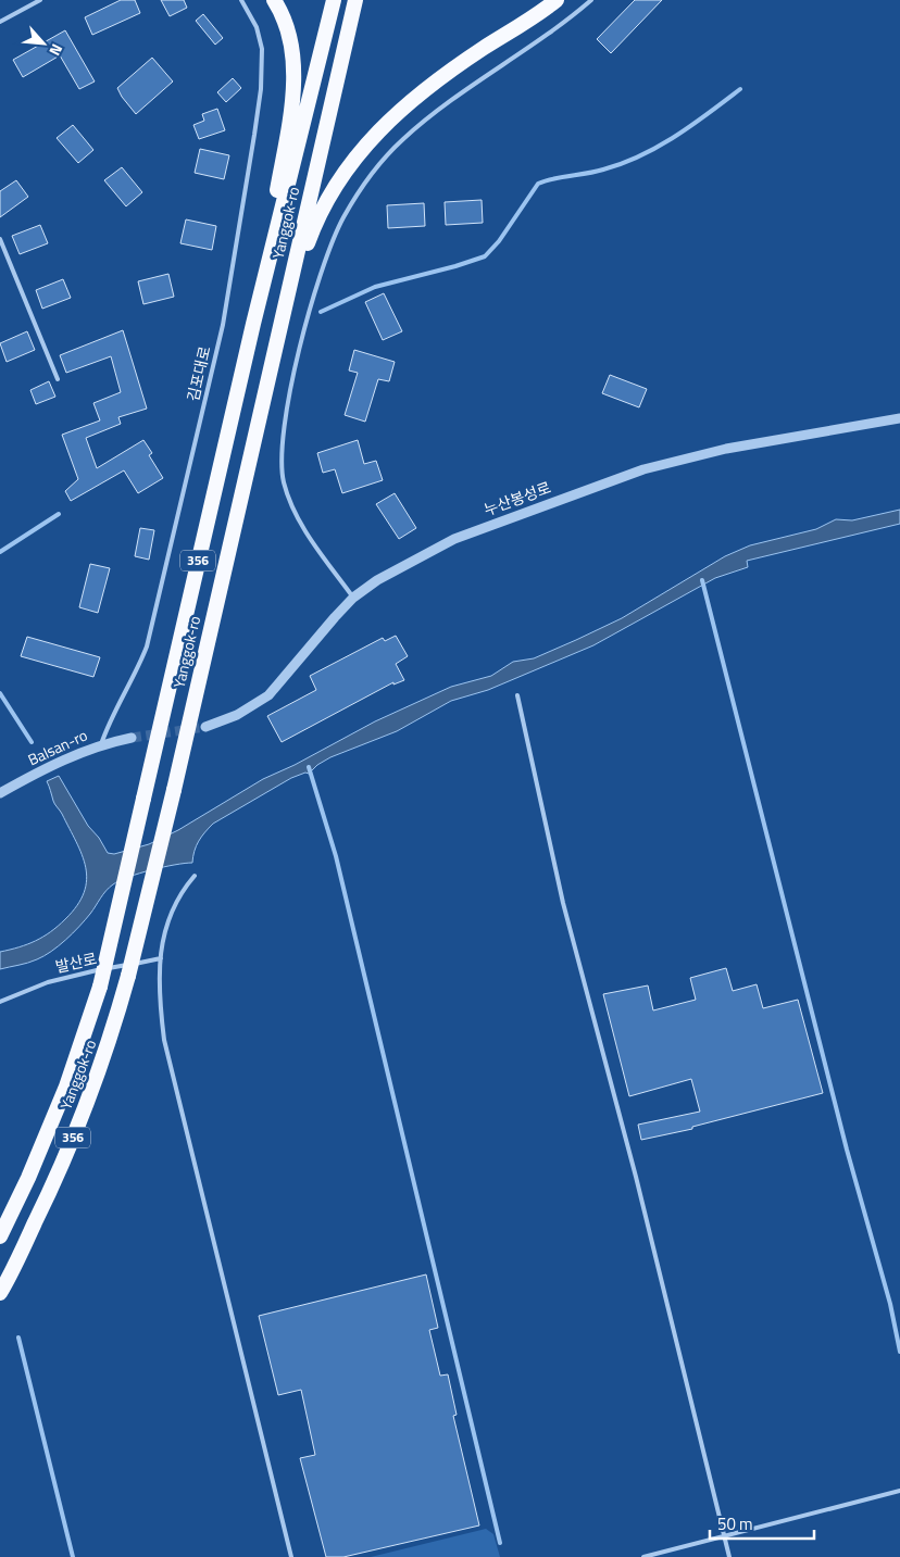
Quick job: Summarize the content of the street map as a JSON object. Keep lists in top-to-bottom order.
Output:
{
  "streets": {
    "highway": ["Yanggok-ro", "356"],
    "street": ["누산봉성로", "Balsan-ro"],
    "lane": ["김포대로", "발산로"]
  },
  "crossings": [
    ["김포대로", "Balsan-ro"]
  ],
  "scale_bar": "50 m",
  "north": "bottom right"
}
